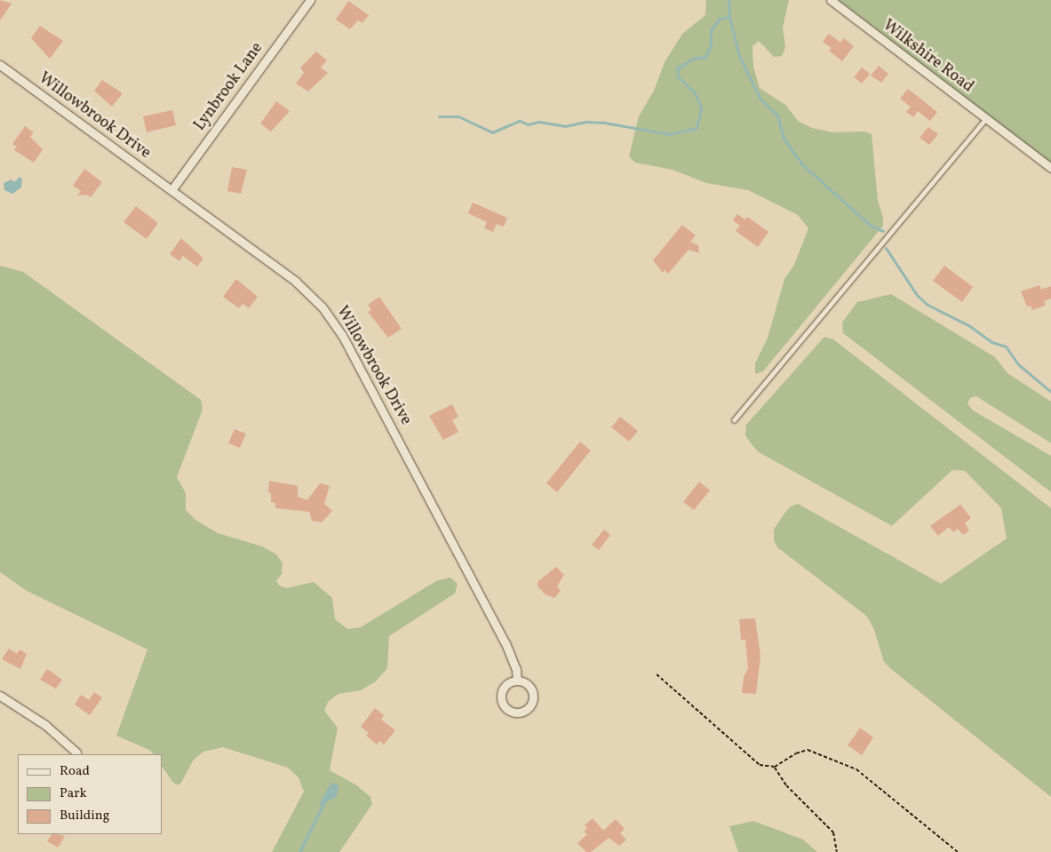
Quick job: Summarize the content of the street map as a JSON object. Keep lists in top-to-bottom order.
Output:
{
  "streets": {
    "street": ["Wilkshire Road", "Lynbrook Lane", "Willowbrook Drive"]
  },
  "crossings": [
    ["Lynbrook Lane", "Willowbrook Drive"]
  ],
  "legend": ["Road", "Park", "Building"]
}
